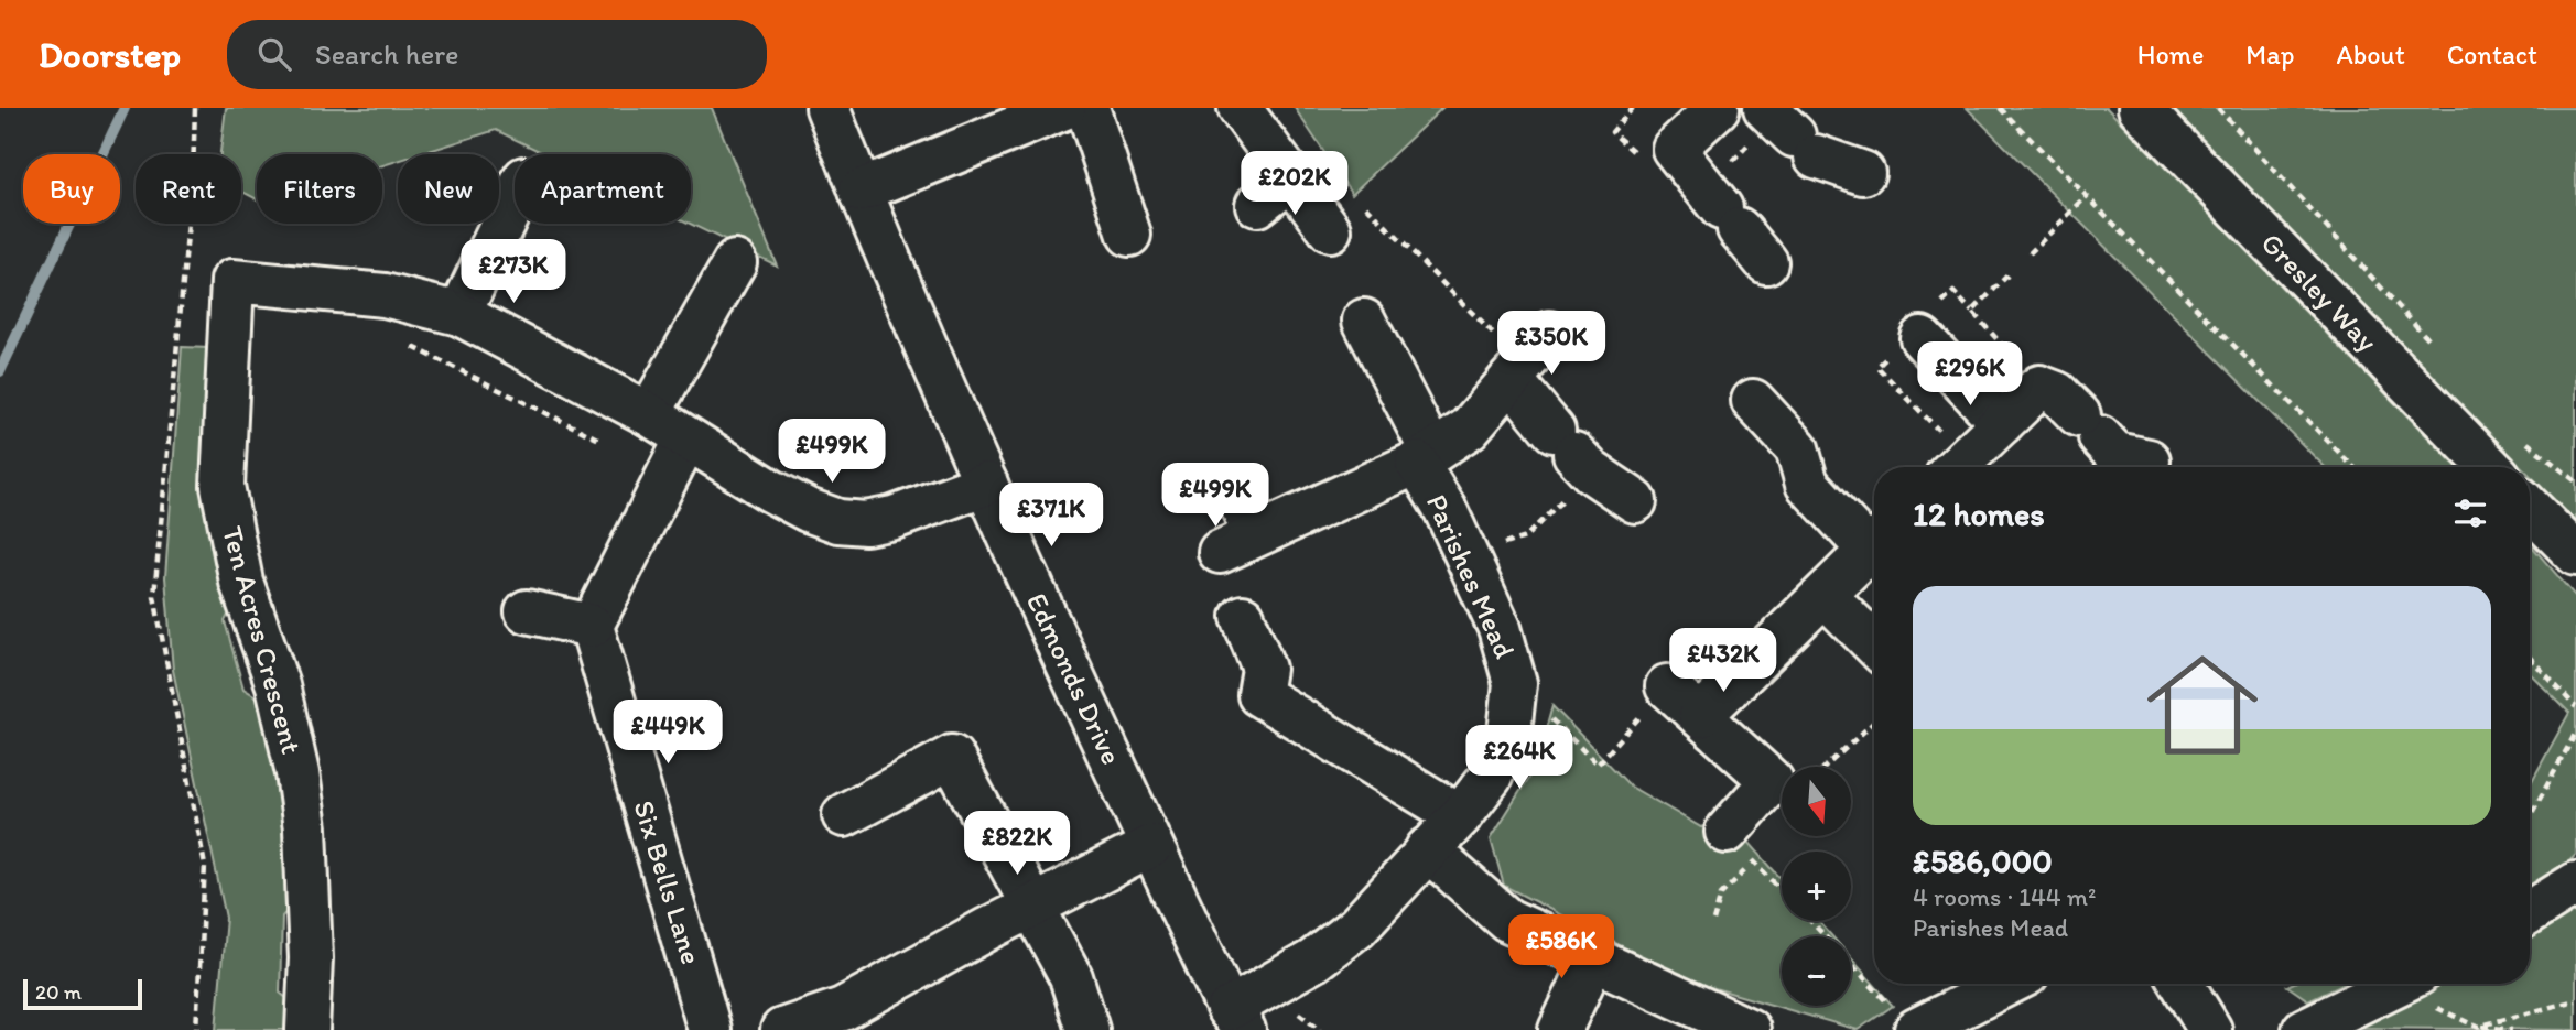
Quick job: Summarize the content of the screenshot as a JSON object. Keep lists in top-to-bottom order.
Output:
{
  "streets": {
    "street": [
      "Gresley Way",
      "Parishes Mead",
      "Ten Acres Crescent",
      "Edmonds Drive",
      "Six Bells Lane"
    ]
  },
  "crossings": [
    ["Parishes Mead", "Edmonds Drive"],
    ["Ten Acres Crescent", "Edmonds Drive"]
  ],
  "scale_bar": "20 m",
  "north": "bottom",
  "page": {
    "header": "Doorstep",
    "search": "Search here",
    "nav": [
      "Home",
      "Map",
      "About",
      "Contact"
    ],
    "price": [
      "£202K",
      "£273K",
      "£350K",
      "£296K",
      "£499K",
      "£499K",
      "£371K",
      "£432K",
      "£449K",
      "£264K",
      "£822K",
      "£586K"
    ],
    "chip": [
      "Buy",
      "Rent",
      "Filters",
      "New",
      "Apartment"
    ],
    "heading": "12 homes",
    "list": [
      {
        "name": "£586,000",
        "note": "4 rooms · 144 m² · Parishes Mead"
      }
    ],
    "map_buttons": ["+", "−"],
    "scale": "20 m"
  }
}
